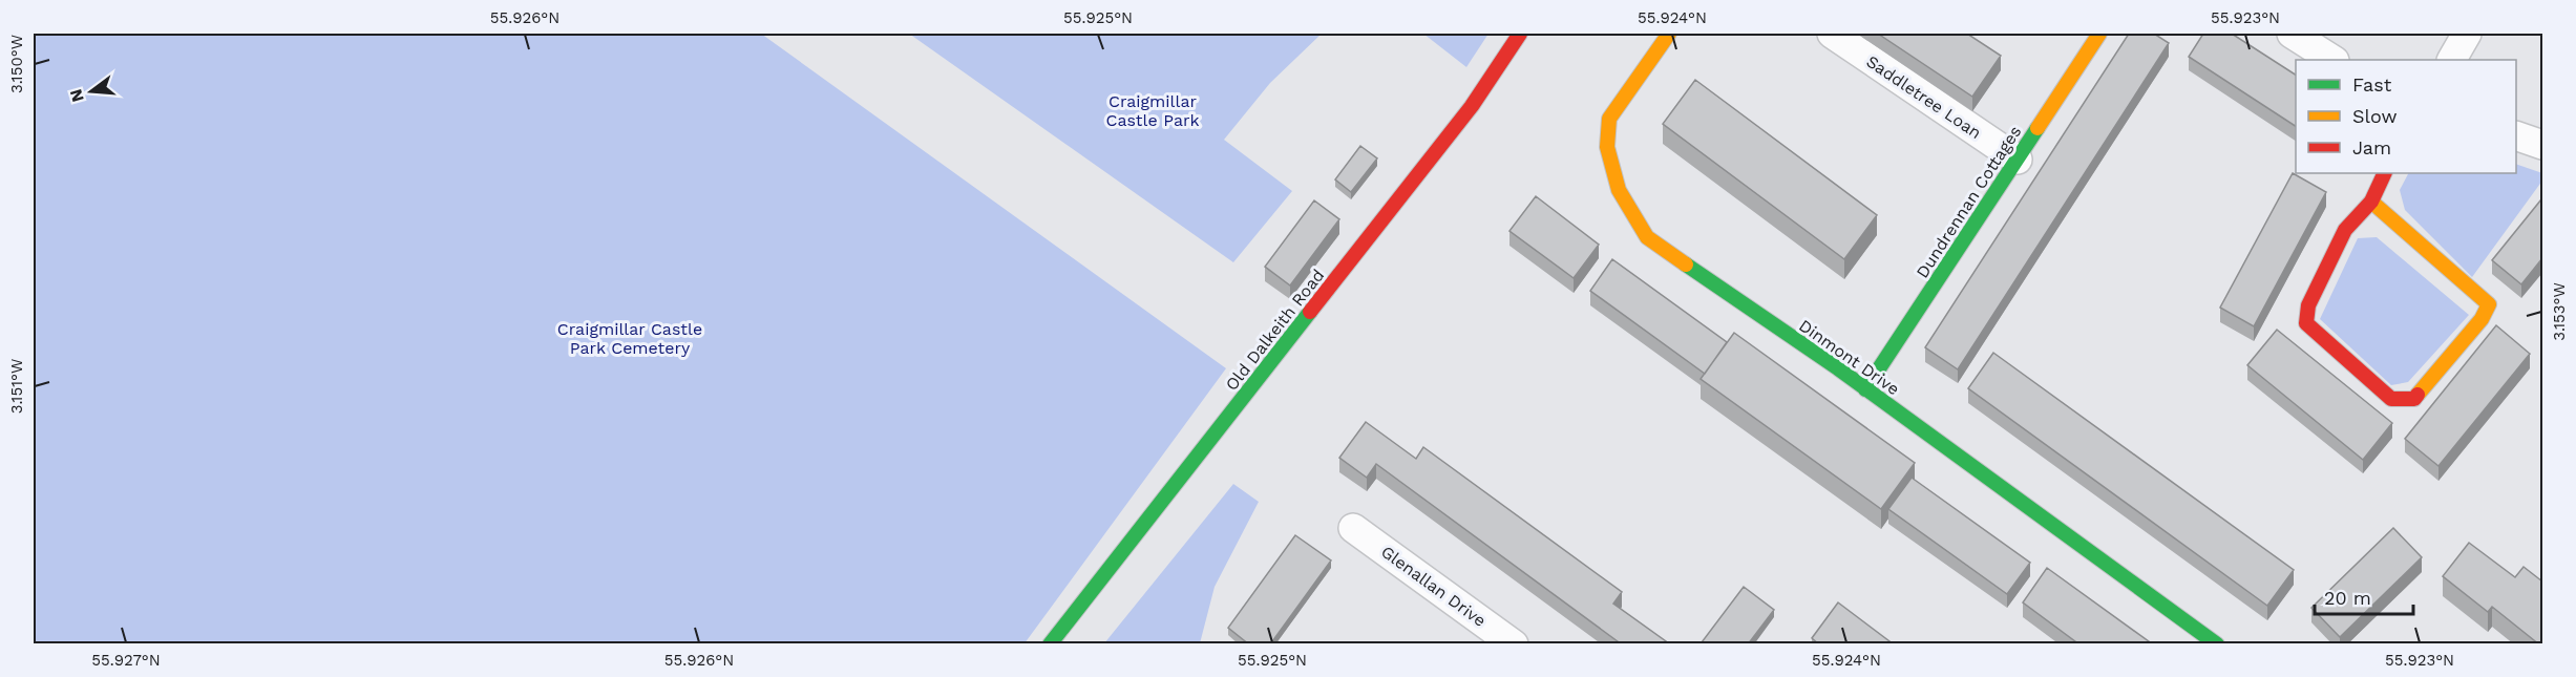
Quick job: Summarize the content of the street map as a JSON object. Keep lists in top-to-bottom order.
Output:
{
  "streets": {
    "street": [
      "Saddletree Loan",
      "Dundrennan Cottages",
      "Old Dalkeith Road",
      "Dinmont Drive",
      "Glenallan Drive"
    ]
  },
  "crossings": [
    ["Saddletree Loan", "Dundrennan Cottages"],
    ["Dundrennan Cottages", "Dinmont Drive"]
  ],
  "parks": ["Craigmillar Castle Park", "Craigmillar Castle Park Cemetery"],
  "legend": ["Fast", "Slow", "Jam"],
  "scale_bar": "20 m",
  "north": "left",
  "coordinates": [
    "55.926°N",
    "55.925°N",
    "55.924°N",
    "55.923°N",
    "3.150°W",
    "3.153°W",
    "3.151°W",
    "55.927°N"
  ]
}
